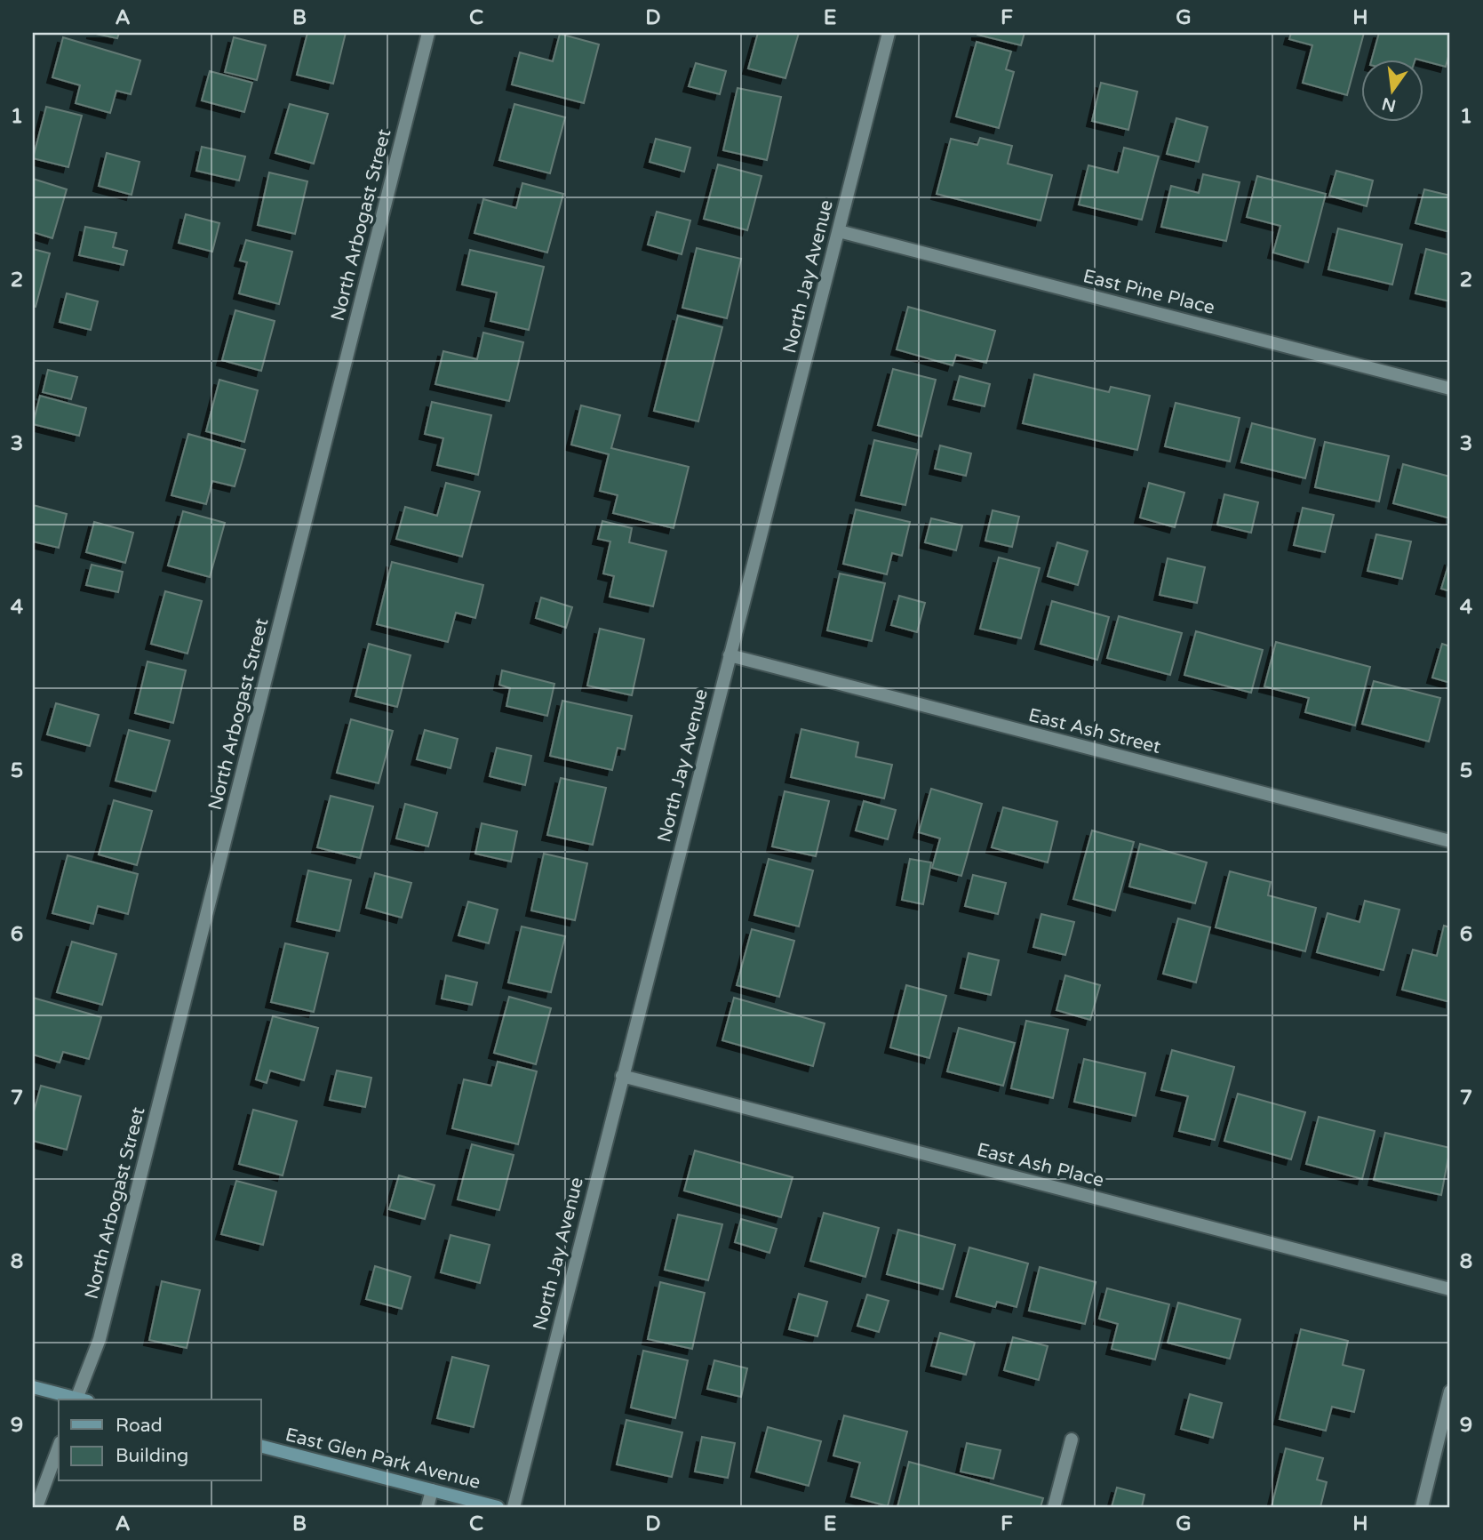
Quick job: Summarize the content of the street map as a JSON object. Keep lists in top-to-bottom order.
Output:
{
  "streets": {
    "main road": ["East Glen Park Avenue"],
    "street": [
      "North Arbogast Street",
      "North Jay Avenue",
      "East Pine Place",
      "East Ash Street",
      "East Ash Place"
    ]
  },
  "crossings": [
    ["North Jay Avenue", "East Pine Place"],
    ["North Jay Avenue", "East Ash Street"],
    ["North Jay Avenue", "East Ash Place"]
  ],
  "legend": ["Road", "Building"],
  "north": "bottom",
  "grid": {
    "columns": [
      "A",
      "B",
      "C",
      "D",
      "E",
      "F",
      "G",
      "H"
    ],
    "rows": [
      "1",
      "2",
      "3",
      "4",
      "5",
      "6",
      "7",
      "8",
      "9"
    ]
  }
}
